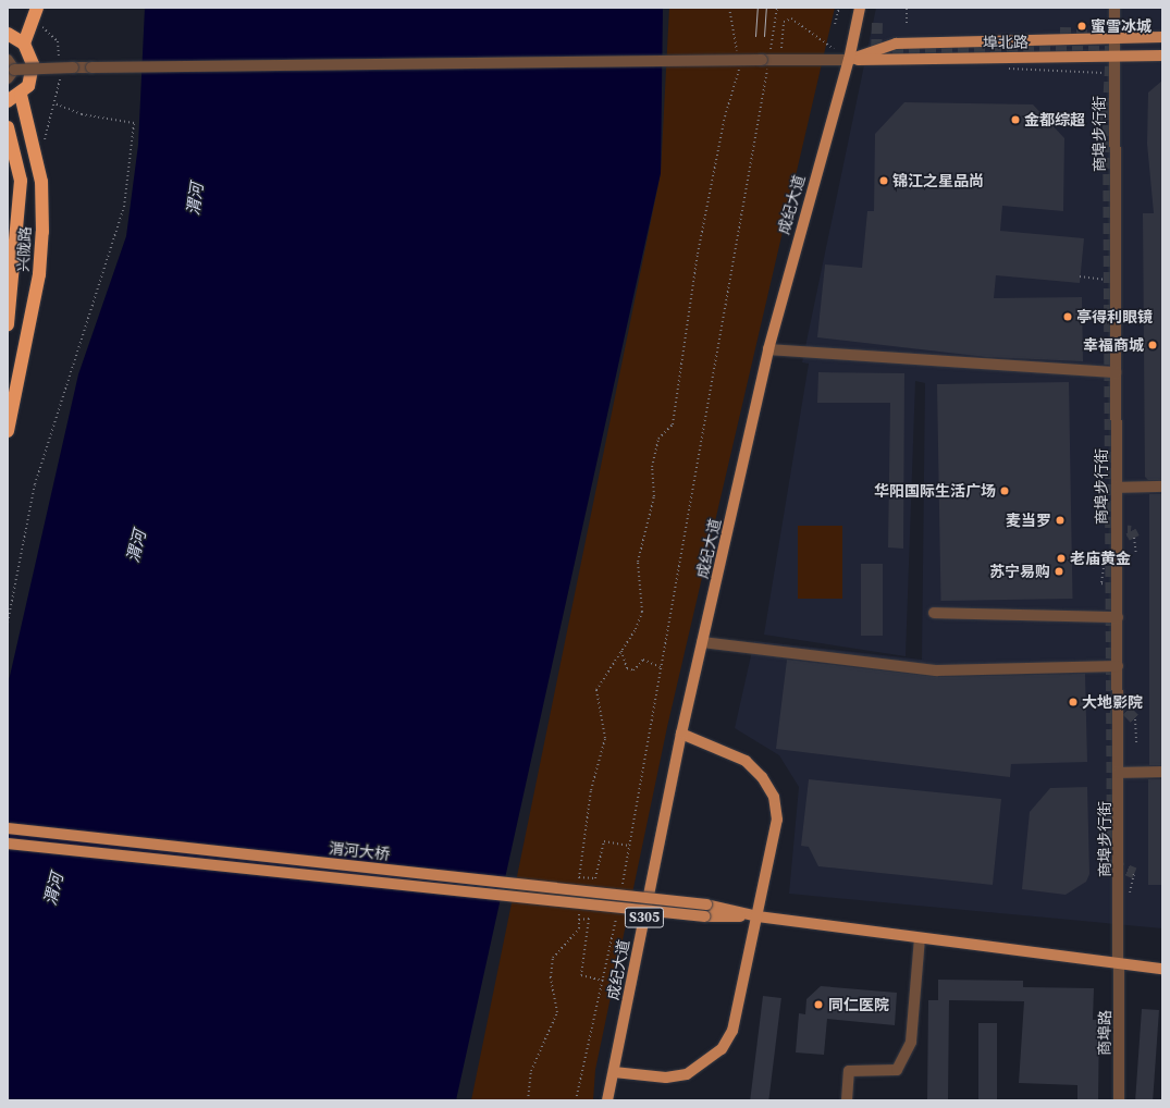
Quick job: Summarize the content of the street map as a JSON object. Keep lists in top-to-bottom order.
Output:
{
  "streets": {
    "highway": ["兴陇路"],
    "main road": [
      "埠北路",
      "成纪大道",
      "渭河大桥",
      "S305"
    ],
    "street": ["商埠步行街", "商埠路"]
  },
  "crossings": [
    ["埠北路", "商埠步行街"],
    ["埠北路", "成纪大道"],
    ["商埠步行街", "商埠路"]
  ],
  "water": ["渭河"],
  "places": [
    "蜜雪冰城",
    "金都综超",
    "锦江之星品尚",
    "亭得利眼镜",
    "幸福商城",
    "华阳国际生活广场",
    "麦当罗",
    "老庙黄金",
    "苏宁易购",
    "大地影院",
    "同仁医院"
  ]
}
